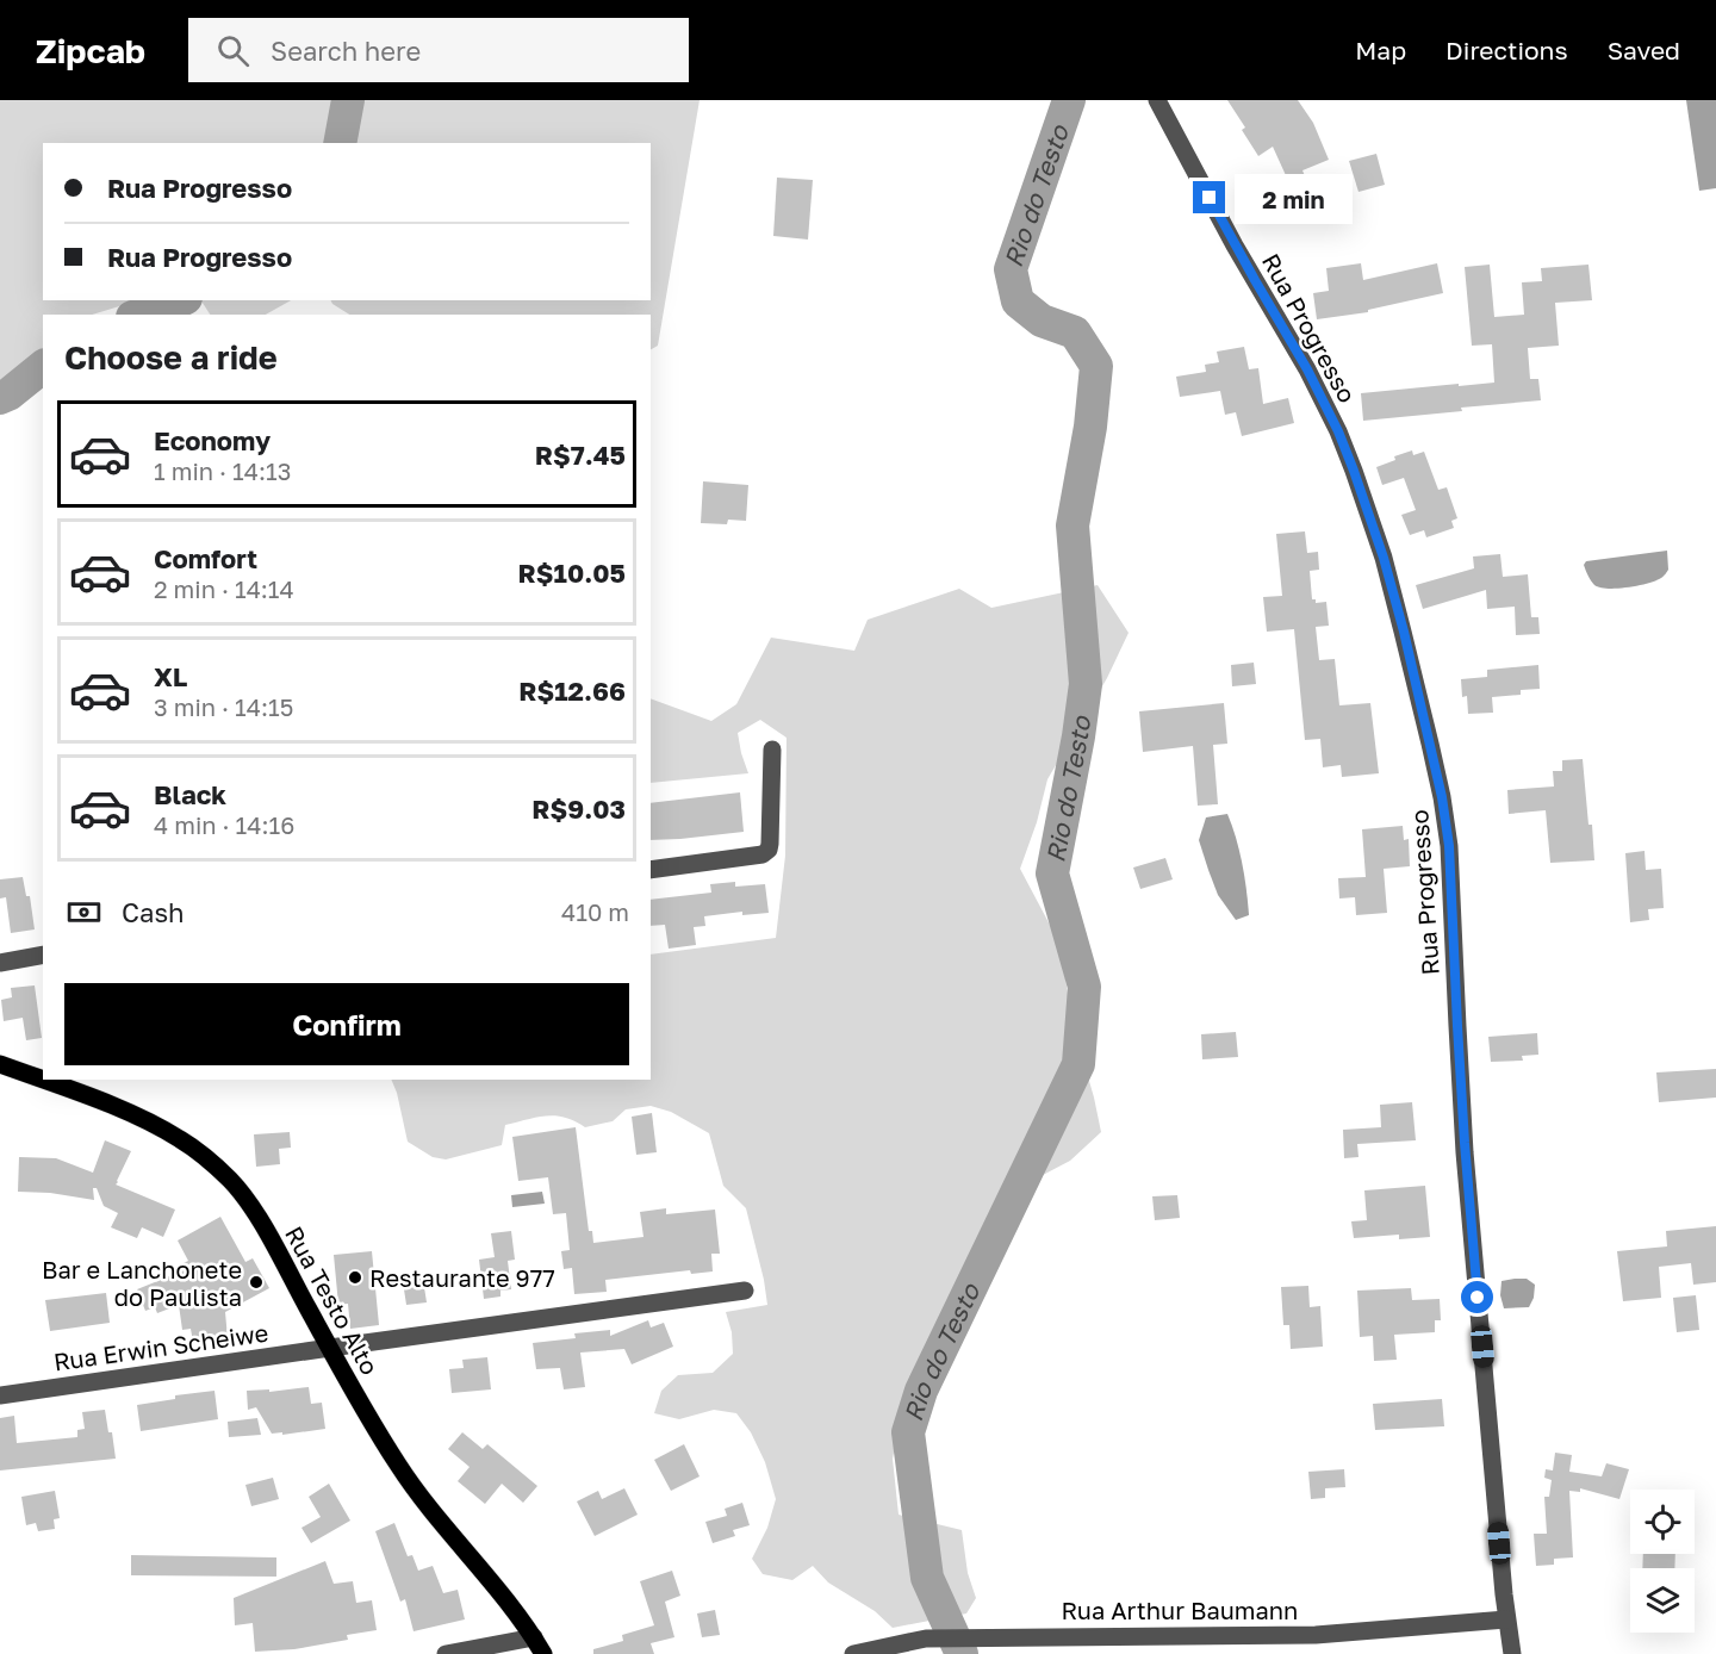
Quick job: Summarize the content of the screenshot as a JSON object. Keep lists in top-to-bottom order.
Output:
{
  "streets": {
    "main road": ["Rua Testo Alto"],
    "street": ["Rua Progresso", "Rua Erwin Scheiwe", "Rua Arthur Baumann"]
  },
  "crossings": [
    ["Rua Progresso", "Rua Arthur Baumann"],
    ["Rua Testo Alto", "Rua Erwin Scheiwe"]
  ],
  "water": ["Rio do Testo"],
  "places": ["Restaurante 977", "Bar e Lanchonete do Paulista"],
  "page": {
    "header": "Zipcab",
    "search": "Search here",
    "nav": ["Map", "Directions", "Saved"],
    "banner": ["Rua Progresso", "Rua Progresso"],
    "bubble": "2 min",
    "heading": "Choose a ride",
    "list": [
      {
        "name": "Economy",
        "note": "1 min · 14:13",
        "value": "R$7.45"
      },
      {
        "name": "Comfort",
        "note": "2 min · 14:14",
        "value": "R$10.05"
      },
      {
        "name": "XL",
        "note": "3 min · 14:15",
        "value": "R$12.66"
      },
      {
        "name": "Black",
        "note": "4 min · 14:16",
        "value": "R$9.03"
      }
    ],
    "pay": ["Cash", "410 m"],
    "buttons": "Confirm"
  }
}
